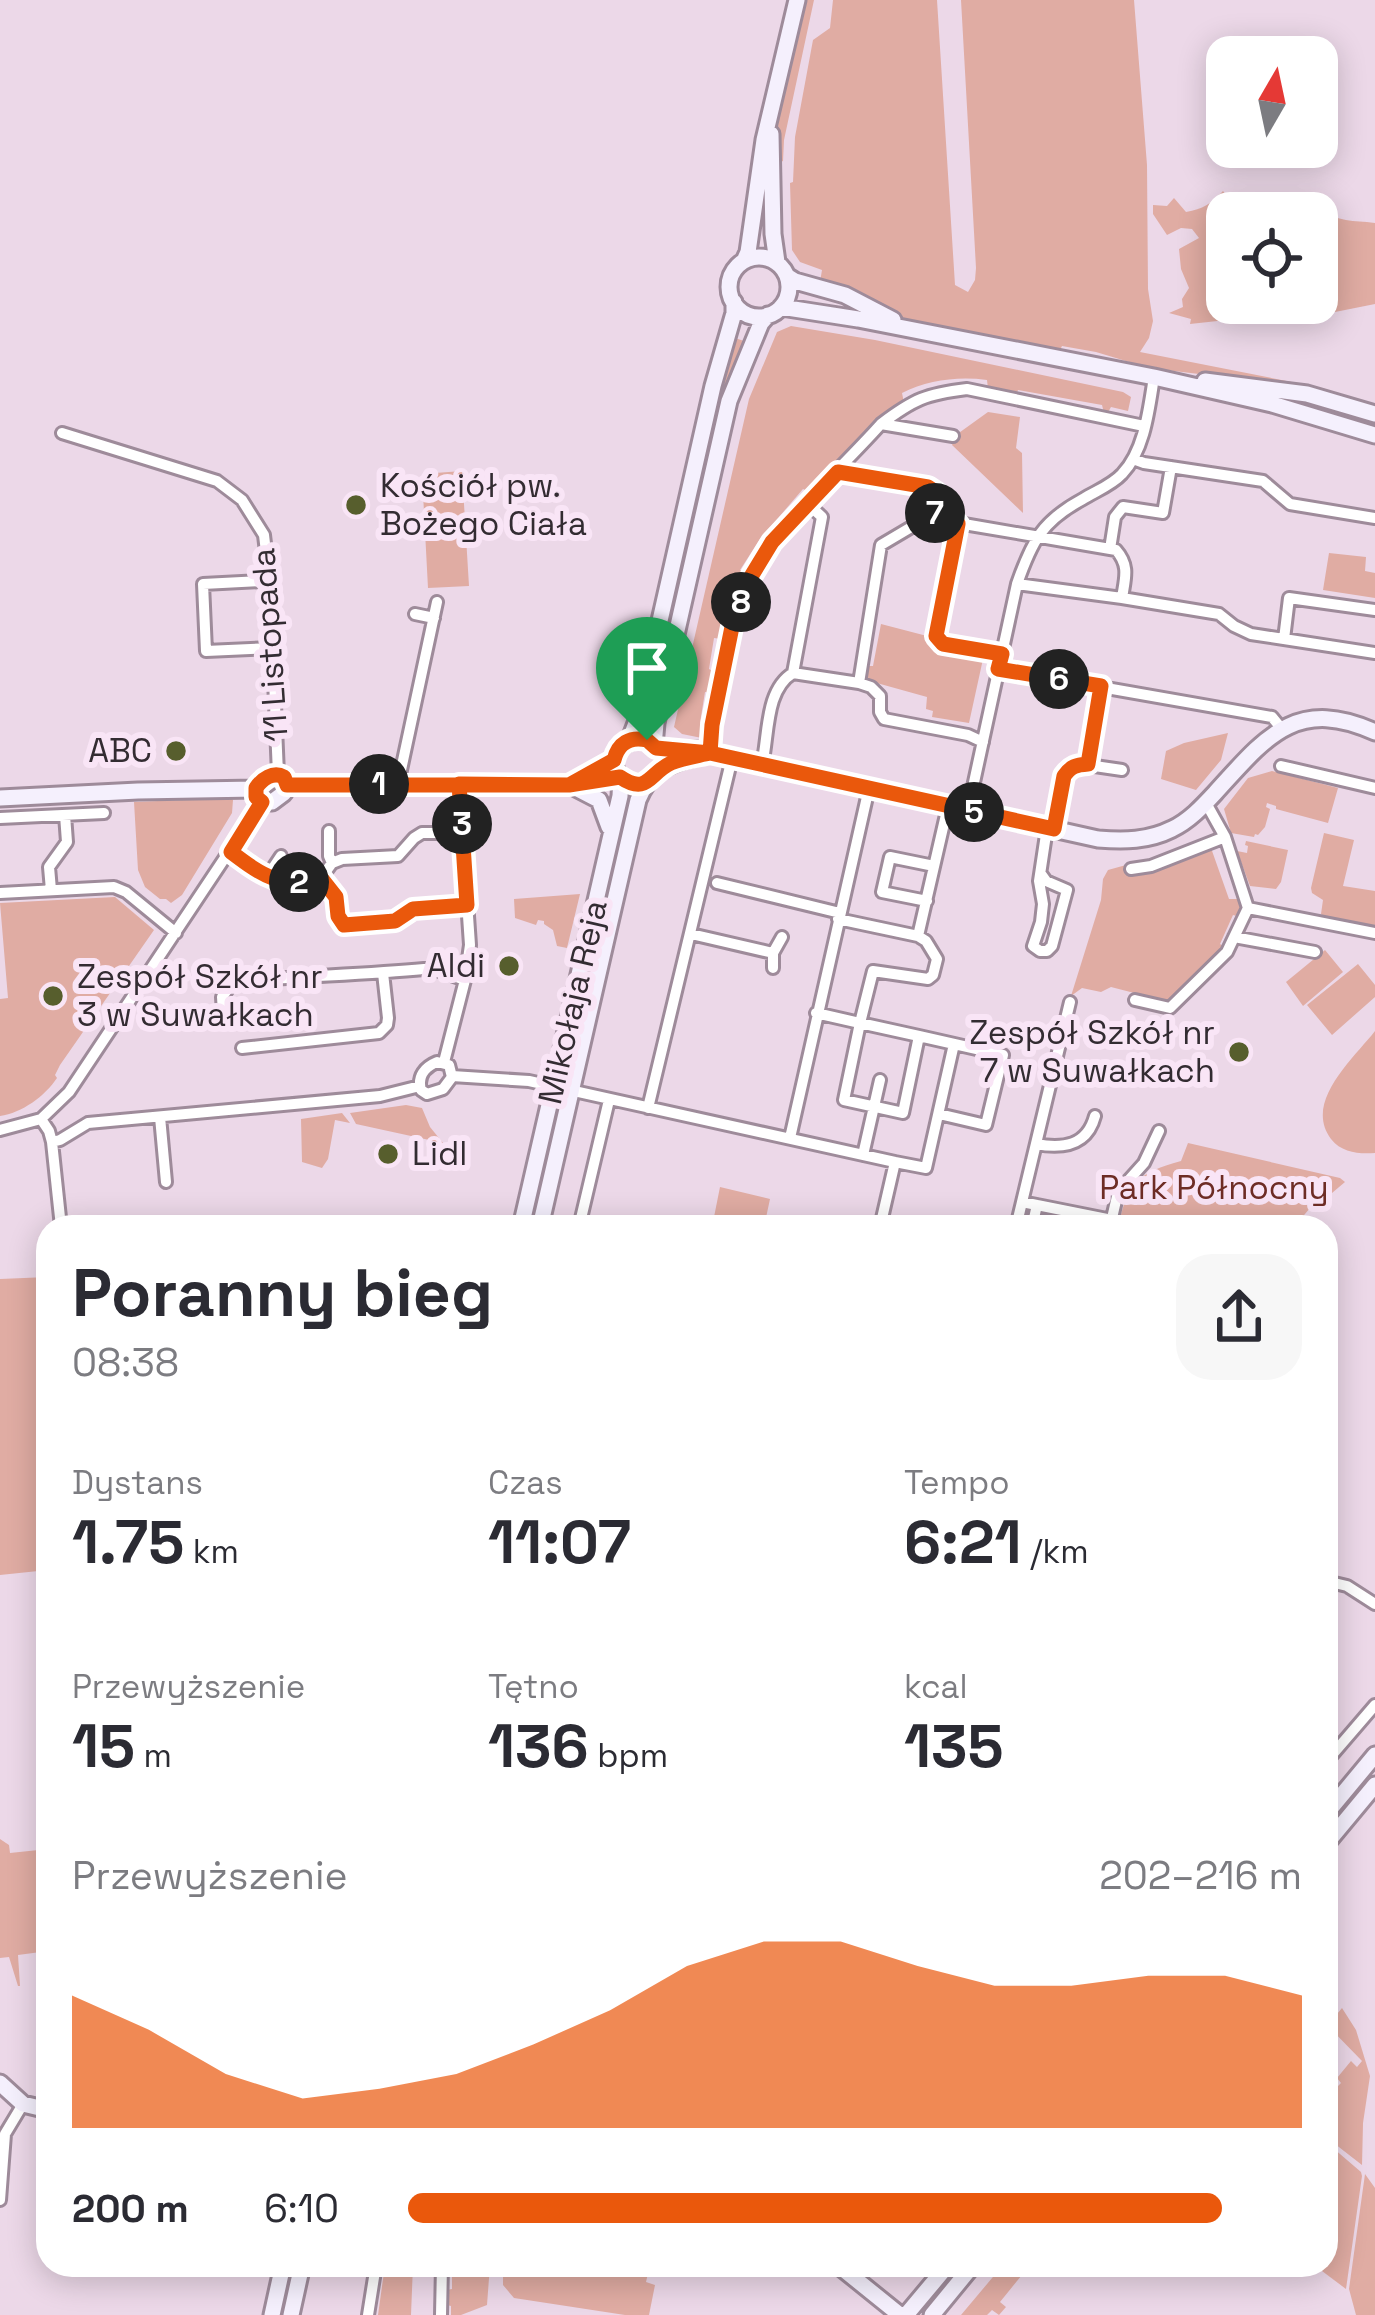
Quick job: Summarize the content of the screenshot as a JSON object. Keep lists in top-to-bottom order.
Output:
{
  "streets": {
    "street": ["11 Listopada", "Mikołaja Reja"]
  },
  "parks": ["Park Północny"],
  "places": [
    "Kościół pw. Bożego Ciała",
    "ABC",
    "Aldi",
    "Zespół Szkół nr 3 w Suwałkach",
    "Zespół Szkół nr 7 w Suwałkach",
    "Lidl"
  ],
  "north": "top",
  "page": {
    "pins": [
      "7",
      "8",
      "6",
      "1",
      "5",
      "3",
      "2"
    ],
    "heading": ["Poranny bieg", "08:38"],
    "stats": [
      ["Dystans", "1.75 km"],
      ["Czas", "11:07"],
      ["Tempo", "6:21 /km"],
      ["Przewyższenie", "15 m"],
      ["Tętno", "136 bpm"],
      ["kcal", "135"]
    ],
    "chart": ["Przewyższenie", "202–216 m"],
    "list": [
      {
        "name": "200 m",
        "note": "6:10"
      }
    ]
  }
}
